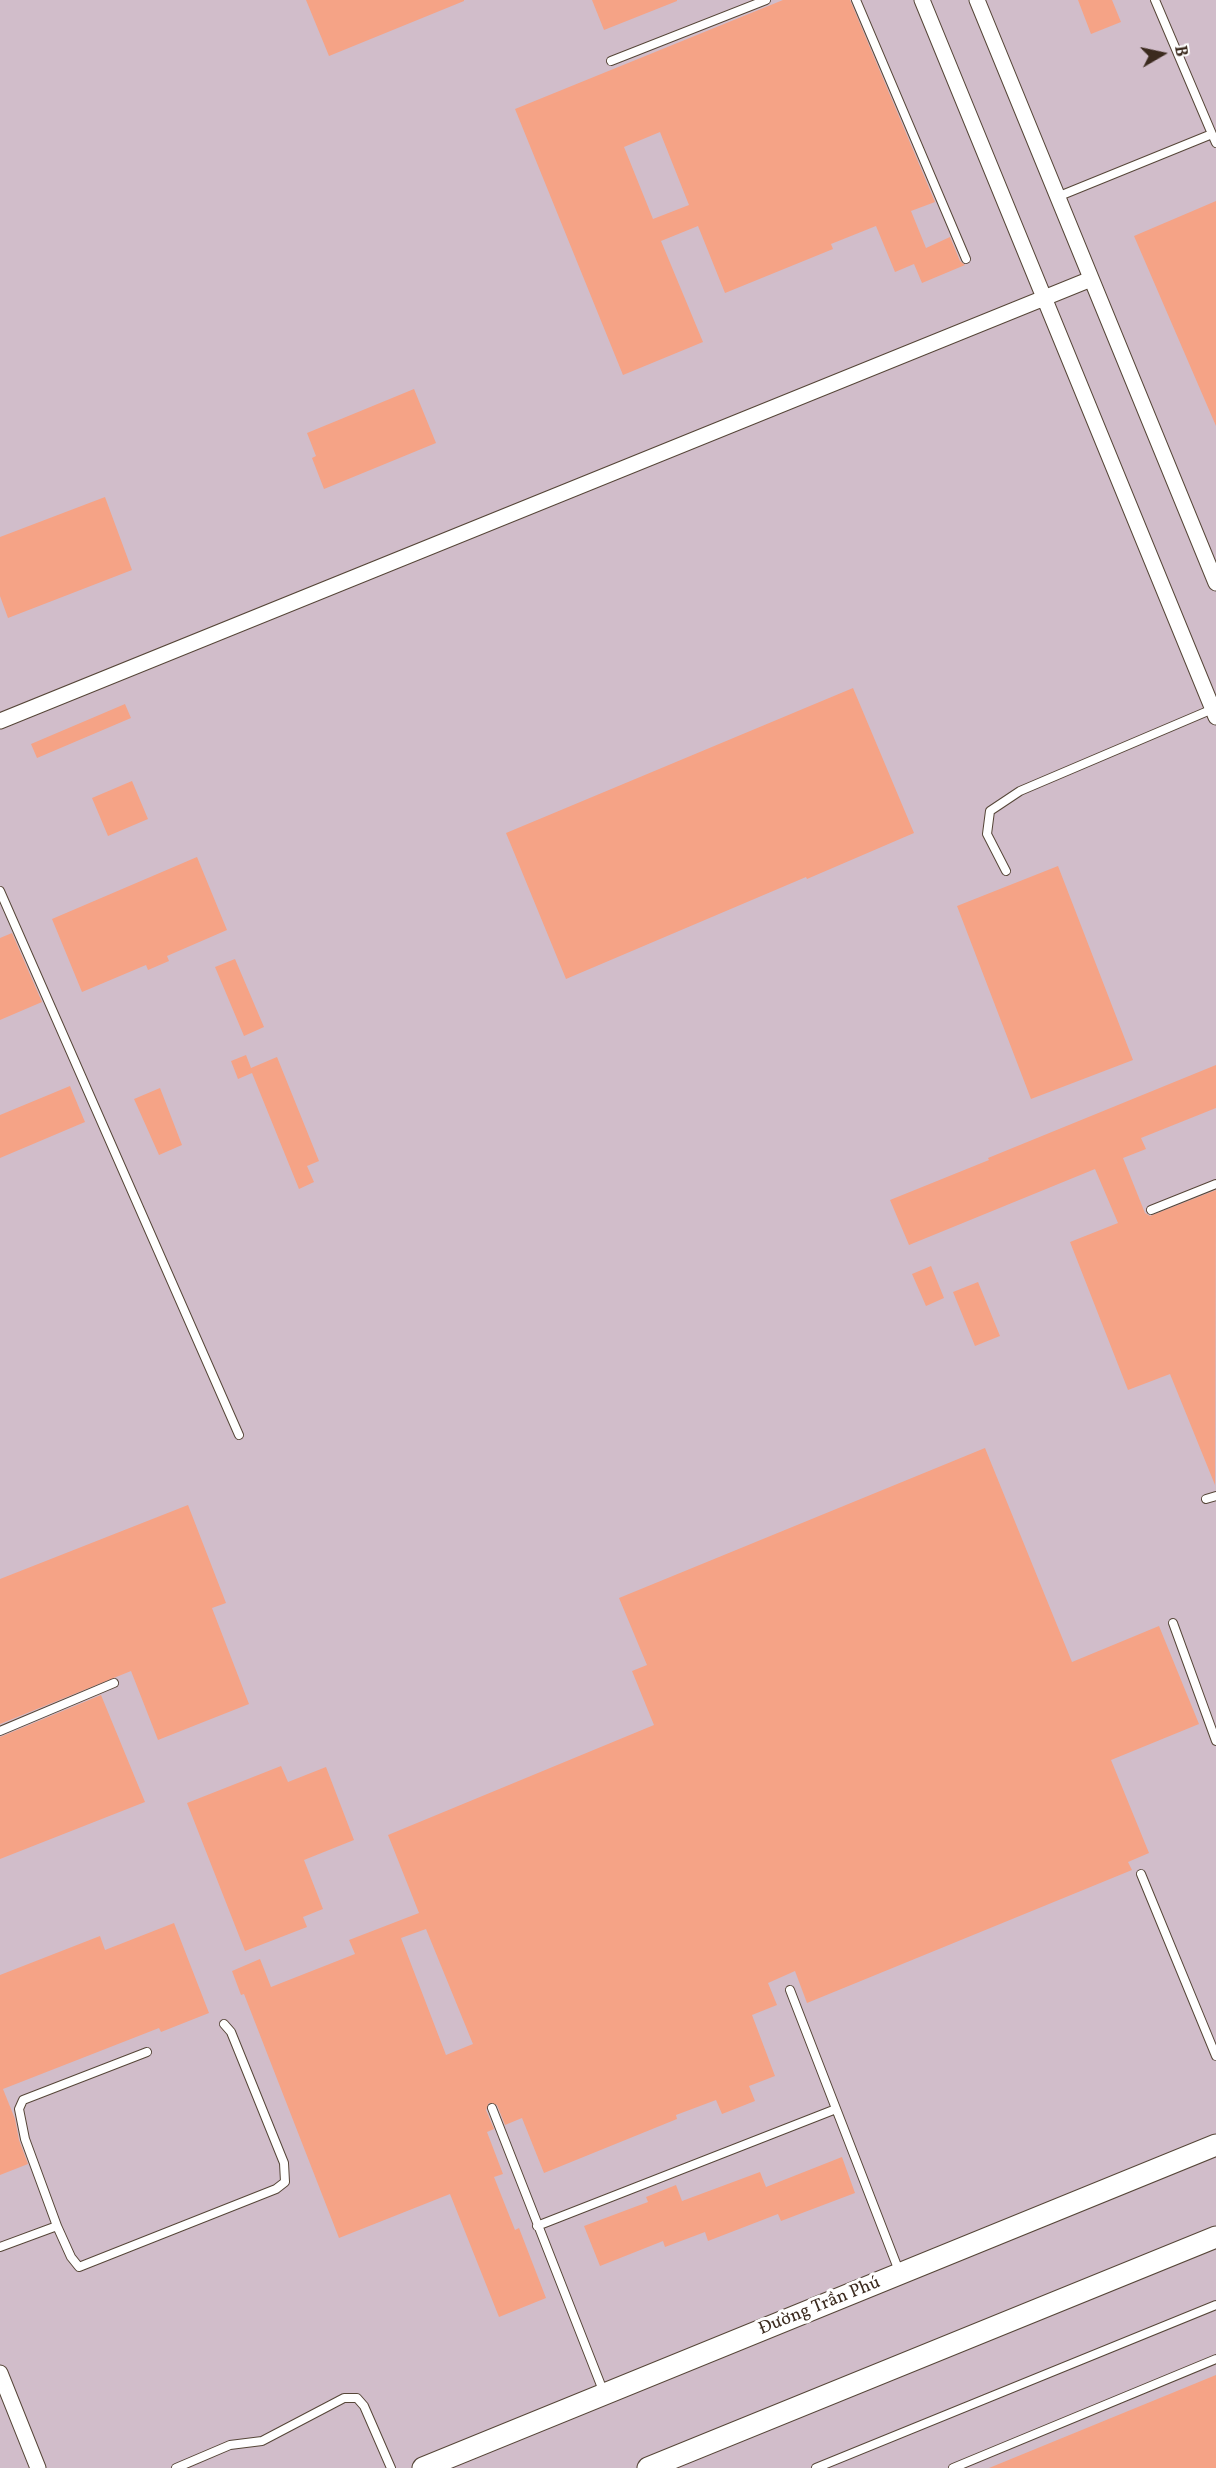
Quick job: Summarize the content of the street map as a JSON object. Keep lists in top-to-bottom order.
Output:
{
  "streets": {
    "main road": ["Đường Trần Phú"]
  },
  "north": "right"
}
